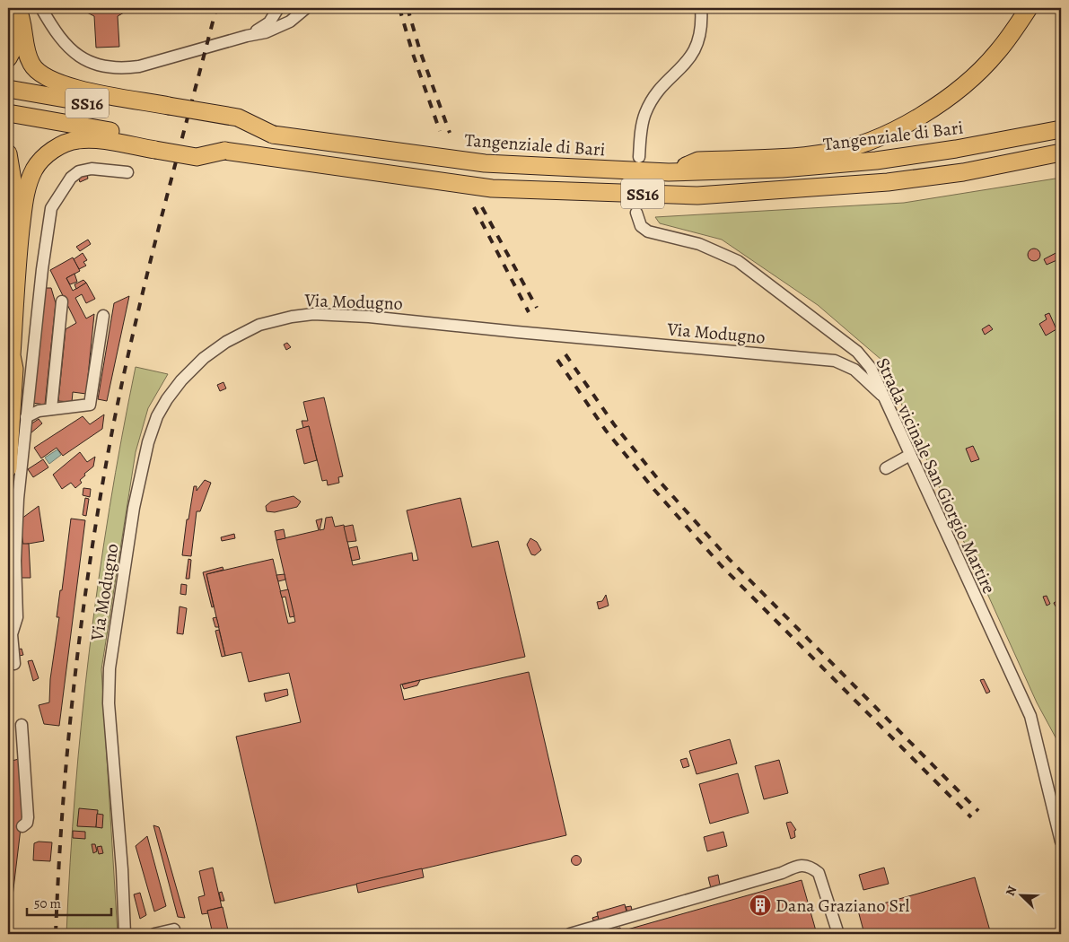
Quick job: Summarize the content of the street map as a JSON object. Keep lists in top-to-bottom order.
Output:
{
  "streets": {
    "highway": ["SS16", "Tangenziale di Bari"],
    "street": ["Via Modugno", "Strada vicinale San Giorgio Martire"]
  },
  "crossings": [
    ["Via Modugno", "Strada vicinale San Giorgio Martire"]
  ],
  "places": {
    "building": ["Dana Graziano Srl"]
  },
  "scale_bar": "50 m",
  "north": "top left"
}
